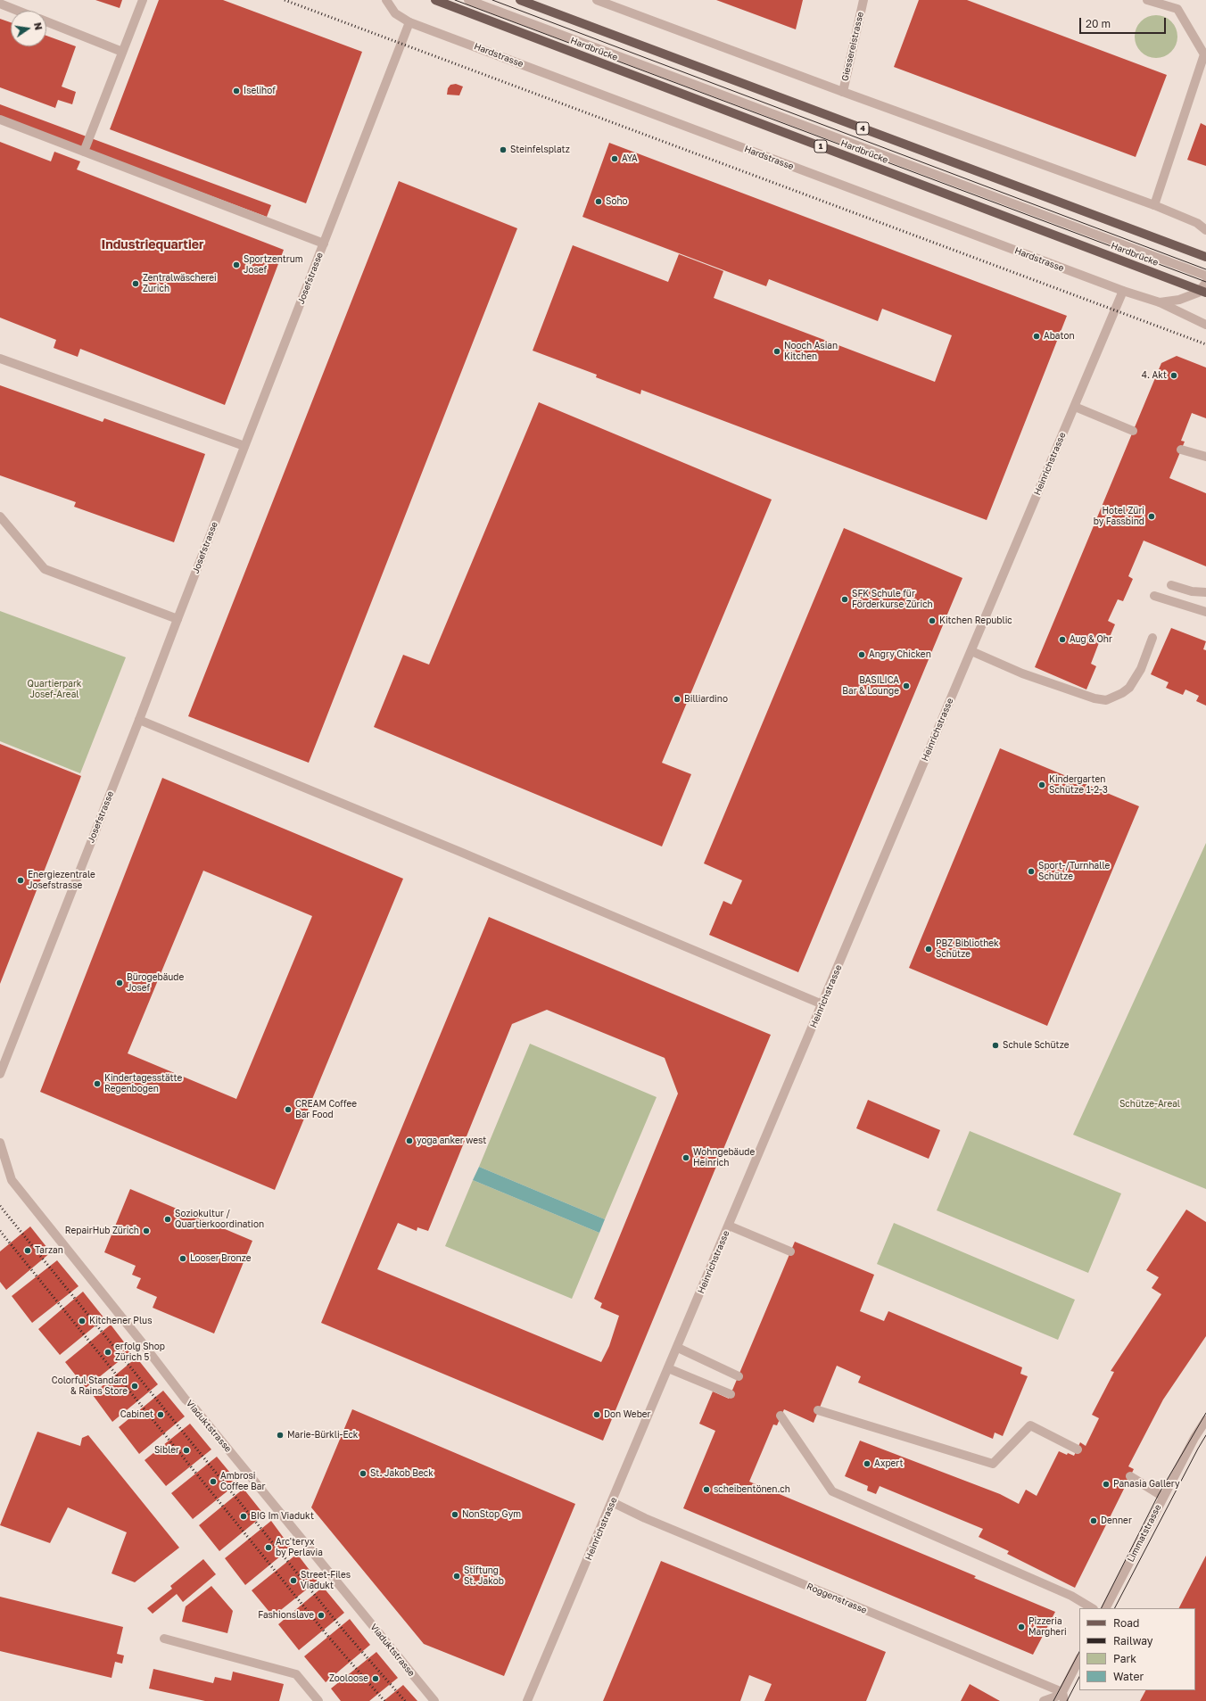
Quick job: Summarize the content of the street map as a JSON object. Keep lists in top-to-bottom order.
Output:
{
  "streets": {
    "main road": ["Hardbrücke", "4", "1"],
    "street": [
      "Giessereistrasse",
      "Hardstrasse",
      "Josefstrasse",
      "Heinrichstrasse",
      "Viaduktstrasse",
      "Limmatstrasse",
      "Roggenstrasse"
    ]
  },
  "crossings": [
    ["Hardstrasse", "Josefstrasse"],
    ["Hardstrasse", "Heinrichstrasse"],
    ["Heinrichstrasse", "Roggenstrasse"]
  ],
  "districts": ["Industriequartier"],
  "parks": ["Quartierpark Josef-Areal", "Schütze-Areal"],
  "places": [
    "Iselihof",
    "Steinfelsplatz",
    "AYA",
    "Soho",
    "Sportzentrum Josef",
    "Zentralwäscherei Zurich",
    "Abaton",
    "Nooch Asian Kitchen",
    "4. Akt",
    "Hotel Züri by Fassbind",
    "SFK Schule für Förderkurse Zürich",
    "Kitchen Republic",
    "Aug & Ohr",
    "Angry Chicken",
    "BASILICA Bar & Lounge",
    "Billiardino",
    "Kindergarten Schütze 1-2-3",
    "Sport-/Turnhalle Schütze",
    "Energiezentrale Josefstrasse",
    "PBZ Bibliothek Schütze",
    "Bürogebäude Josef",
    "Schule Schütze",
    "Kindertagesstätte Regenbogen",
    "CREAM Coffee Bar Food",
    "yoga anker west",
    "Wohngebäude Heinrich",
    "Soziokultur / Quartierkoordination",
    "RepairHub Zürich",
    "Tarzan",
    "Looser Bronze",
    "Kitchener Plus",
    "erfolg Shop Zürich 5",
    "Colorful Standard & Rains Store",
    "Cabinet",
    "Don Weber",
    "Marie-Bürkli-Eck",
    "Sibler",
    "Axpert",
    "St. Jakob Beck",
    "Ambrosi Coffee Bar",
    "Panasia Gallery",
    "scheibentönen.ch",
    "NonStop Gym",
    "BIG Im Viadukt",
    "Denner",
    "Arc'teryx by Perlavia",
    "Stiftung St. Jakob",
    "Street-Files Viadukt",
    "Fashionslave",
    "Pizzeria Margheri",
    "Zooloose"
  ],
  "legend": [
    "Road",
    "Railway",
    "Park",
    "Water"
  ],
  "scale_bar": "20 m",
  "north": "right"
}
